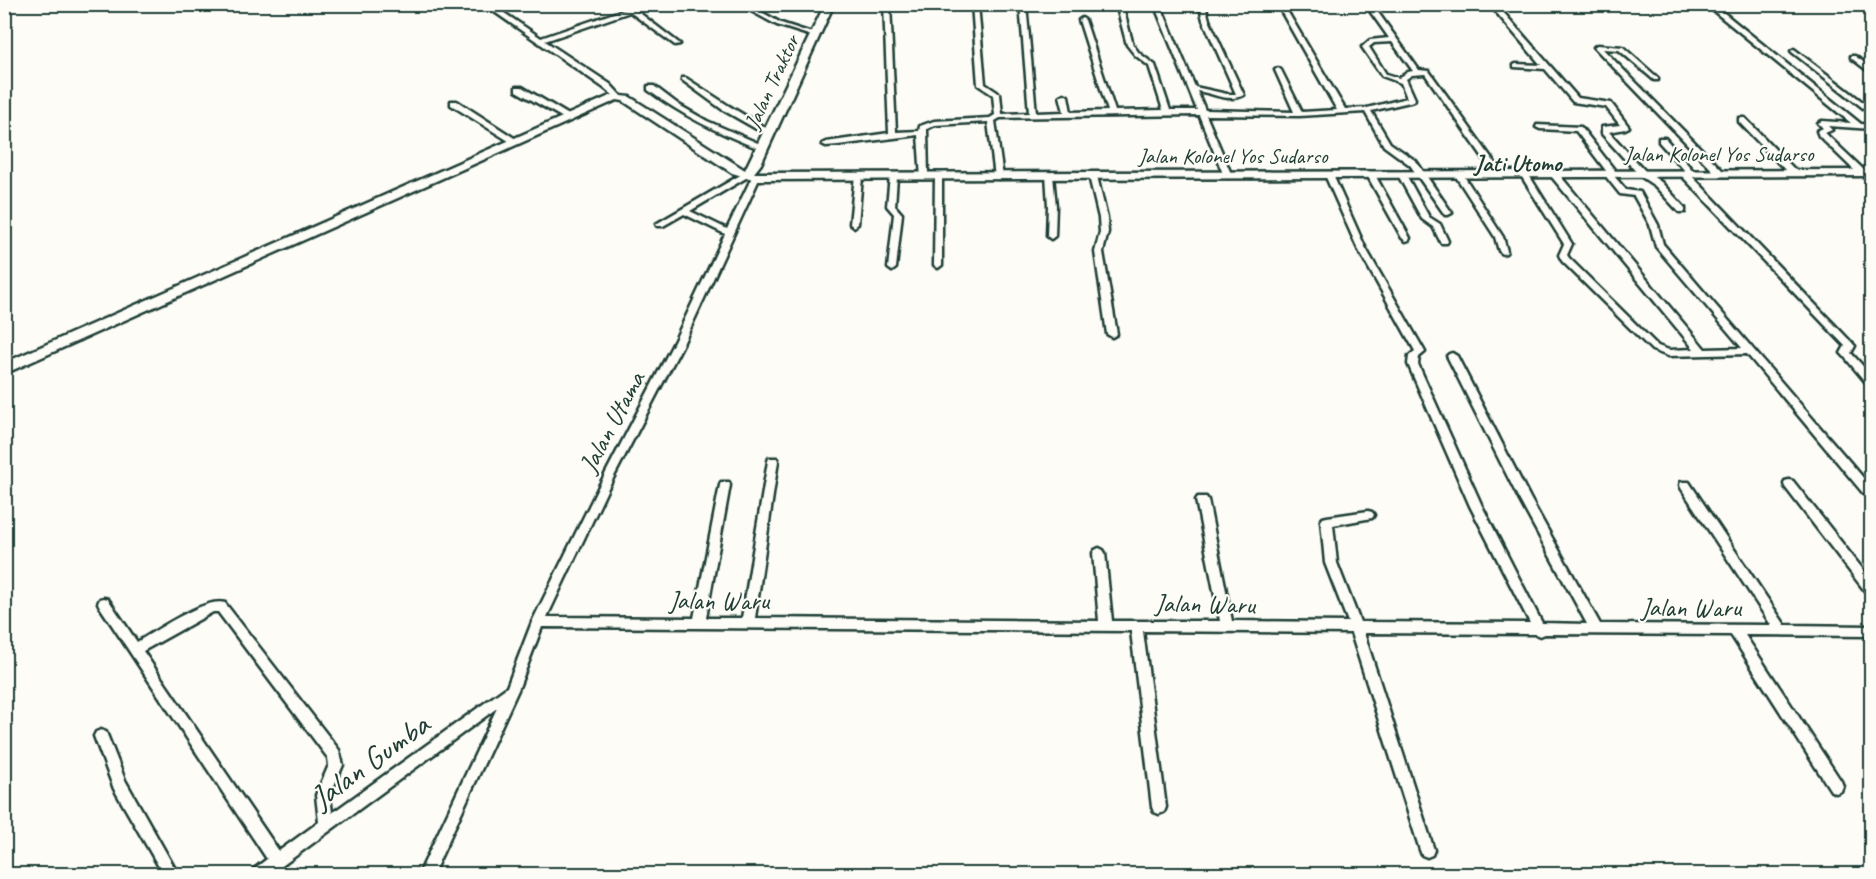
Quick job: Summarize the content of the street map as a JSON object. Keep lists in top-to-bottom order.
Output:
{
  "streets": {
    "street": [
      "Jalan Traktor",
      "Jalan Kolonel Yos Sudarso",
      "Jalan Utama",
      "Jalan Waru",
      "Jalan Gumba"
    ]
  },
  "crossings": [
    ["Jalan Traktor", "Jalan Kolonel Yos Sudarso"],
    ["Jalan Traktor", "Jalan Utama"],
    ["Jalan Kolonel Yos Sudarso", "Jalan Utama"],
    ["Jalan Utama", "Jalan Waru"],
    ["Jalan Utama", "Jalan Gumba"]
  ],
  "districts": ["Jati Utomo"]
}
